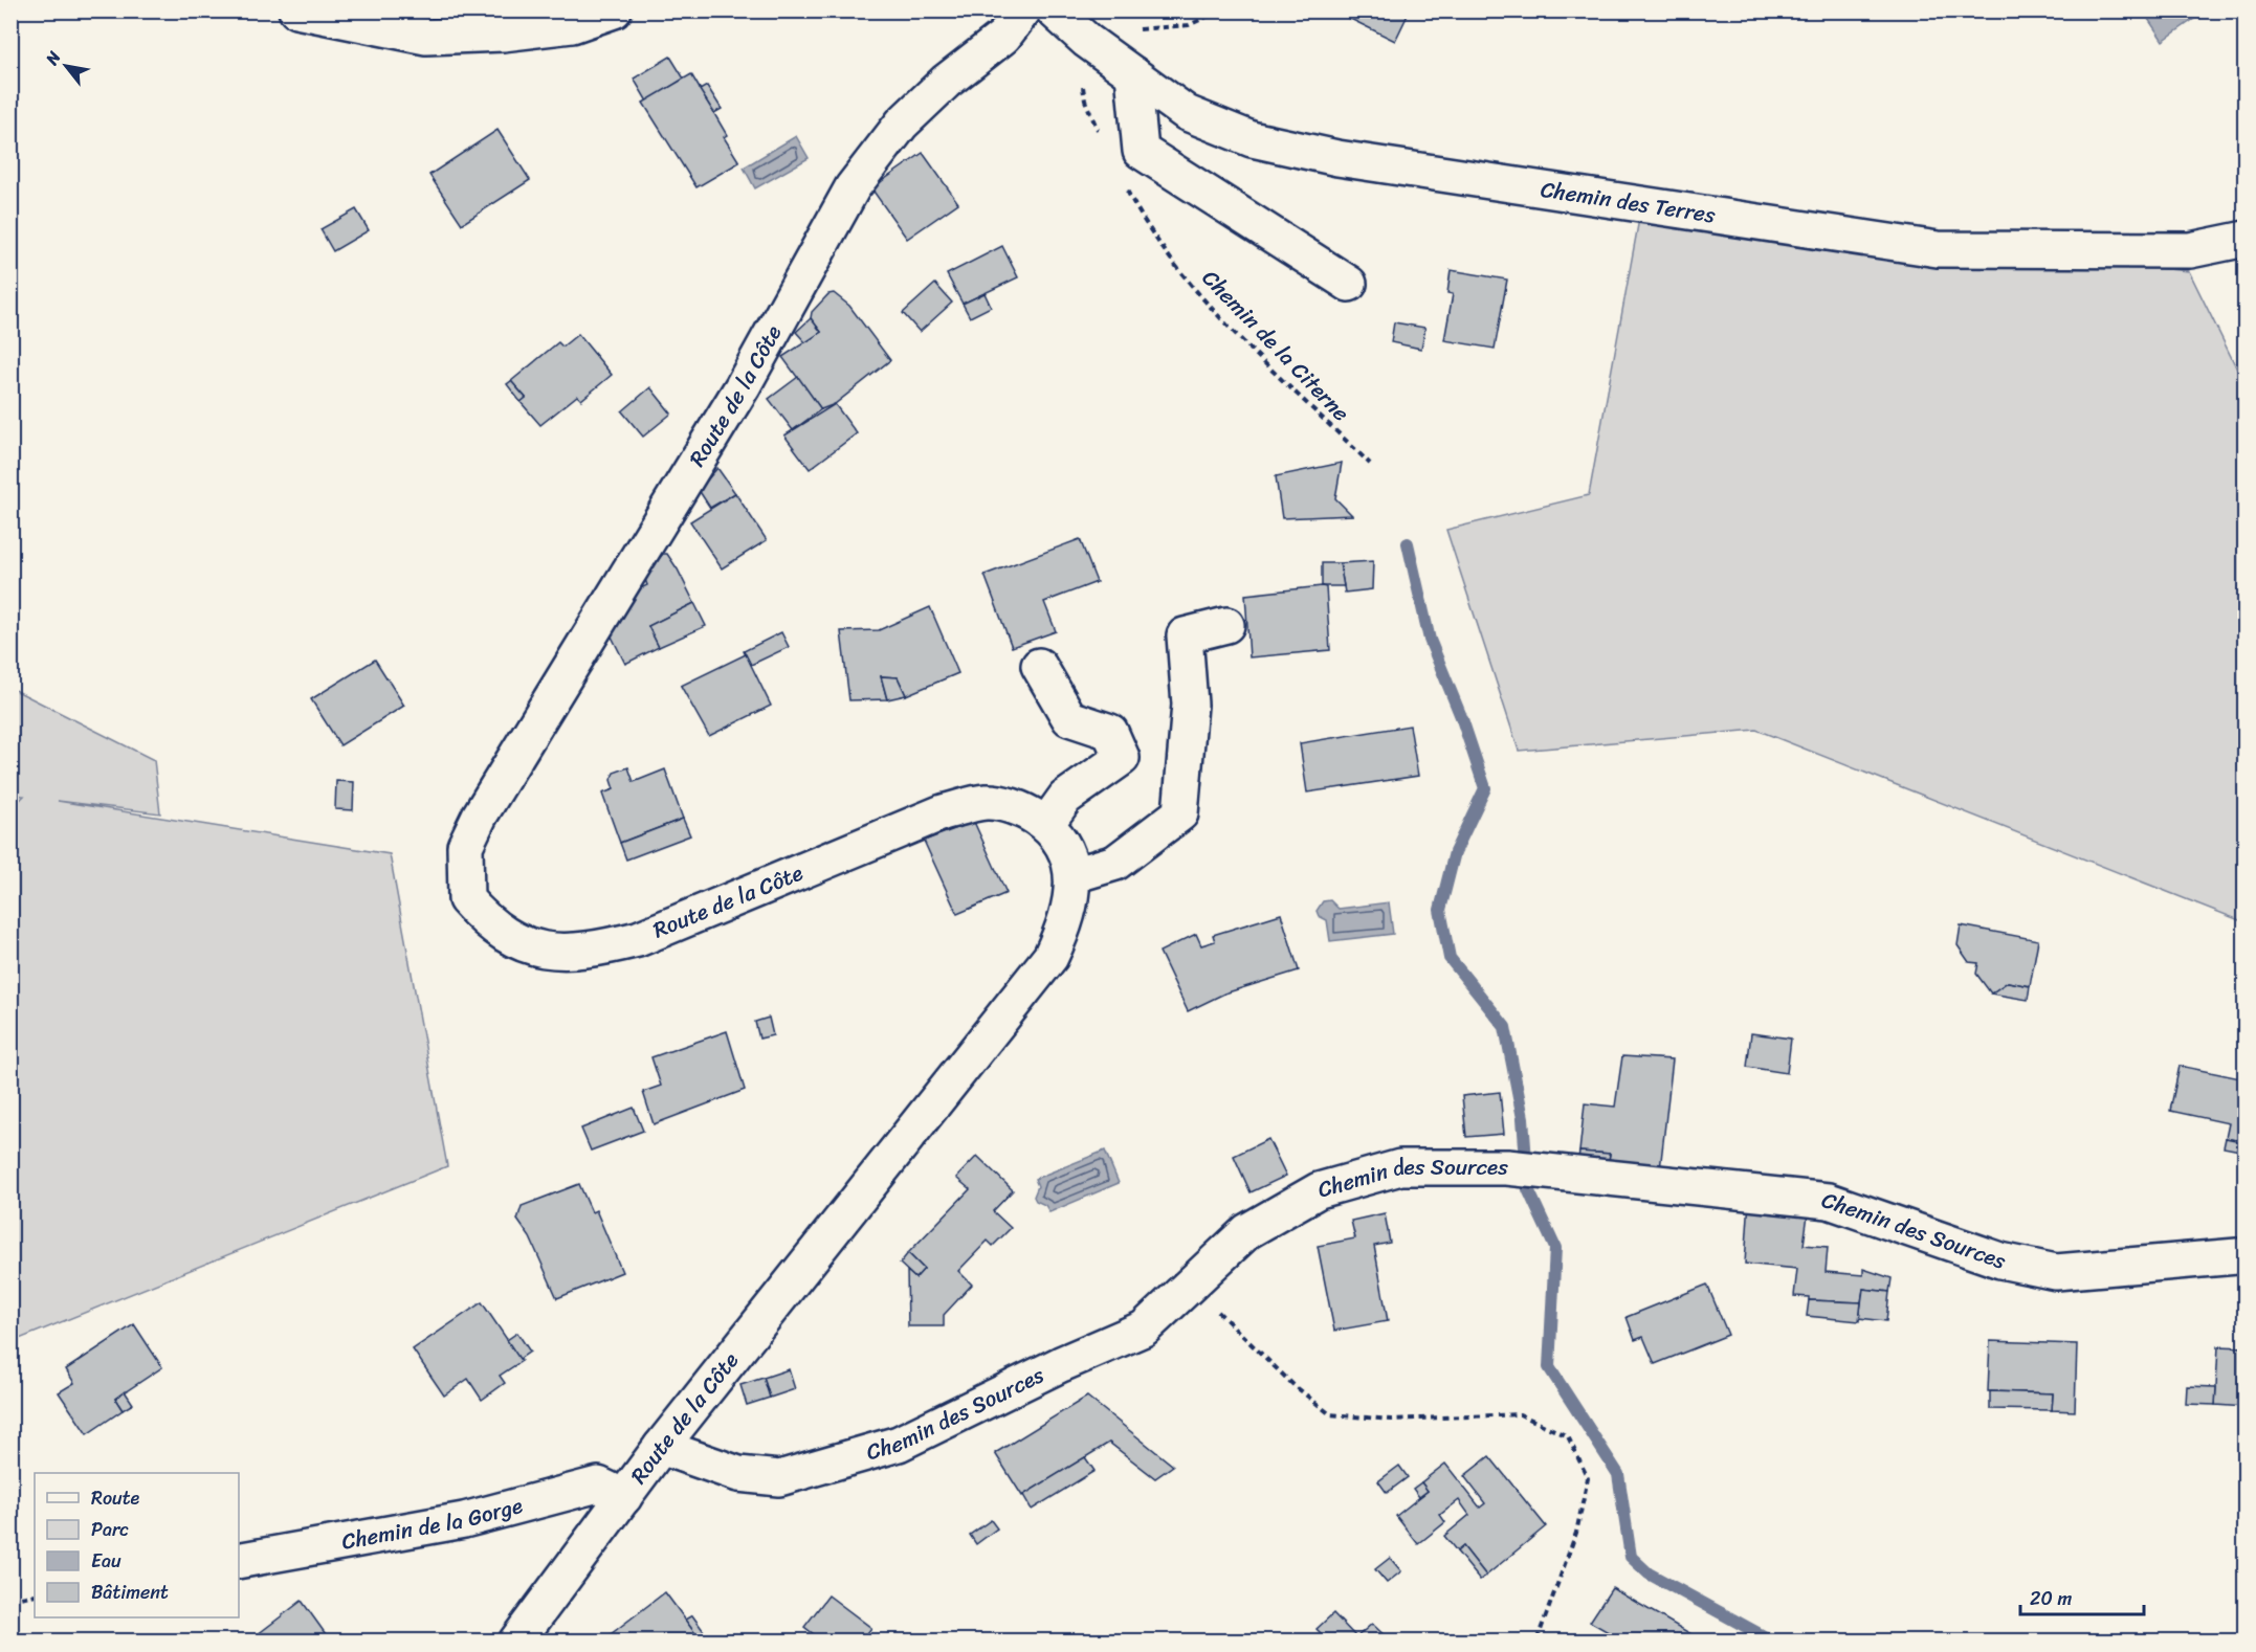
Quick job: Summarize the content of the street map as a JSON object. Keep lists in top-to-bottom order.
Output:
{
  "streets": {
    "street": [
      "Chemin des Terres",
      "Route de la Côte",
      "Chemin des Sources",
      "Chemin de la Gorge"
    ],
    "path": ["Chemin de la Citerne"]
  },
  "crossings": [
    ["Route de la Côte", "Chemin des Sources"],
    ["Route de la Côte", "Chemin de la Gorge"]
  ],
  "legend": [
    "Route",
    "Parc",
    "Eau",
    "Bâtiment"
  ],
  "scale_bar": "20 m",
  "north": "top left"
}
